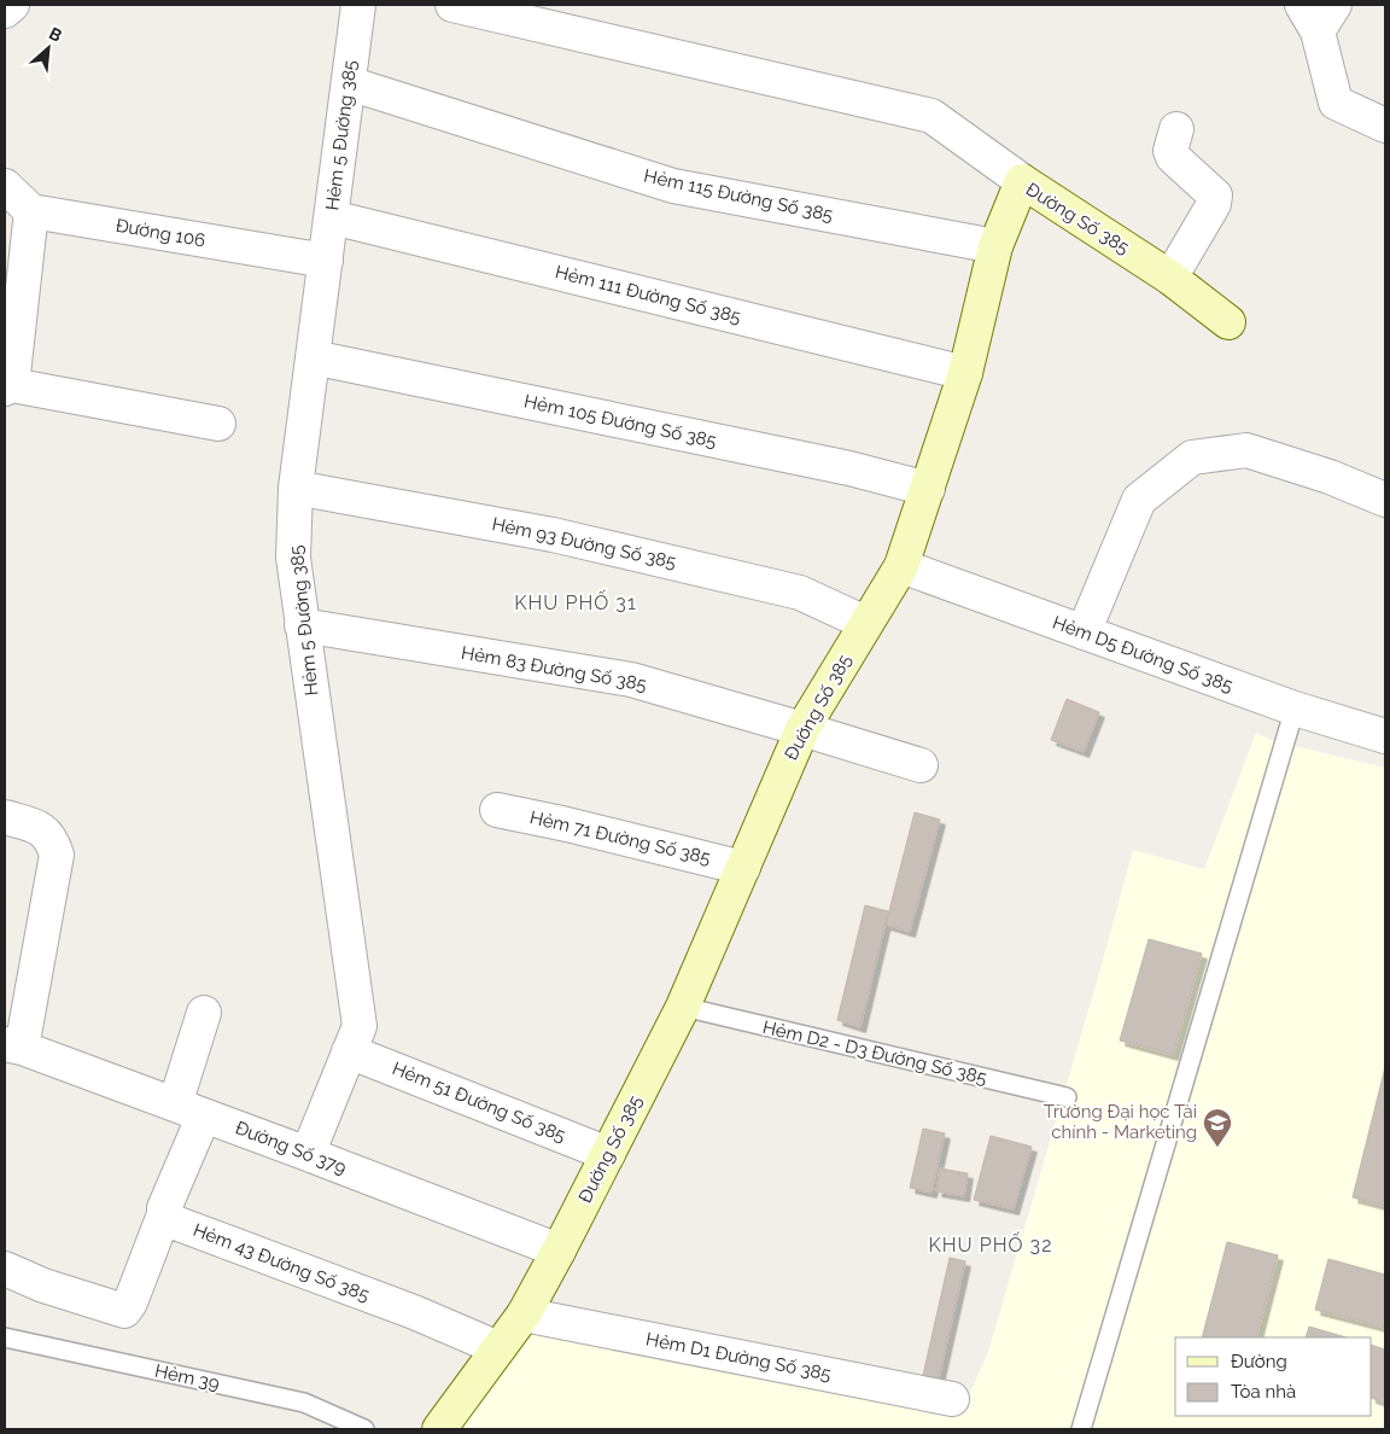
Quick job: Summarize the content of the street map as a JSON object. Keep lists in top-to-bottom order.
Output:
{
  "streets": {
    "street": [
      "Hẻm 5 Đường 385",
      "Hẻm 115 Đường Số 385",
      "Đường Số 385",
      "Đường 106",
      "Hẻm 111 Đường Số 385",
      "Hẻm 105 Đường Số 385",
      "Hẻm 93 Đường Số 385",
      "Hẻm D5 Đường Số 385",
      "Hẻm 83 Đường Số 385",
      "Hẻm 71 Đường Số 385",
      "Hẻm 51 Đường Số 385",
      "Đường Số 379",
      "Hẻm 43 Đường Số 385",
      "Hẻm D1 Đường Số 385"
    ],
    "lane": ["Hẻm D2 - D3 Đường Số 385", "Hẻm 39"]
  },
  "crossings": [
    ["Hẻm 5 Đường 385", "Hẻm 115 Đường Số 385"],
    ["Hẻm 5 Đường 385", "Đường 106"],
    ["Hẻm 5 Đường 385", "Hẻm 111 Đường Số 385"],
    ["Hẻm 5 Đường 385", "Hẻm 105 Đường Số 385"],
    ["Hẻm 5 Đường 385", "Hẻm 93 Đường Số 385"],
    ["Hẻm 5 Đường 385", "Hẻm 83 Đường Số 385"],
    ["Hẻm 5 Đường 385", "Hẻm 51 Đường Số 385"],
    ["Hẻm 5 Đường 385", "Đường Số 379"],
    ["Hẻm 115 Đường Số 385", "Đường Số 385"],
    ["Đường Số 385", "Hẻm 111 Đường Số 385"],
    ["Đường Số 385", "Hẻm 105 Đường Số 385"],
    ["Đường Số 385", "Hẻm 93 Đường Số 385"],
    ["Đường Số 385", "Hẻm D5 Đường Số 385"],
    ["Đường Số 385", "Hẻm 83 Đường Số 385"],
    ["Đường Số 385", "Hẻm 71 Đường Số 385"],
    ["Đường Số 385", "Hẻm D2 - D3 Đường Số 385"],
    ["Đường Số 385", "Hẻm 51 Đường Số 385"],
    ["Đường Số 385", "Đường Số 379"],
    ["Đường Số 385", "Hẻm 43 Đường Số 385"],
    ["Đường Số 385", "Hẻm D1 Đường Số 385"]
  ],
  "districts": ["KHU PHỐ 31", "KHU PHỐ 32"],
  "places": {
    "school or university": ["Trường Đại học Tài chính - Marketing"]
  },
  "legend": ["Đường", "Tòa nhà"],
  "north": "top right"
}
